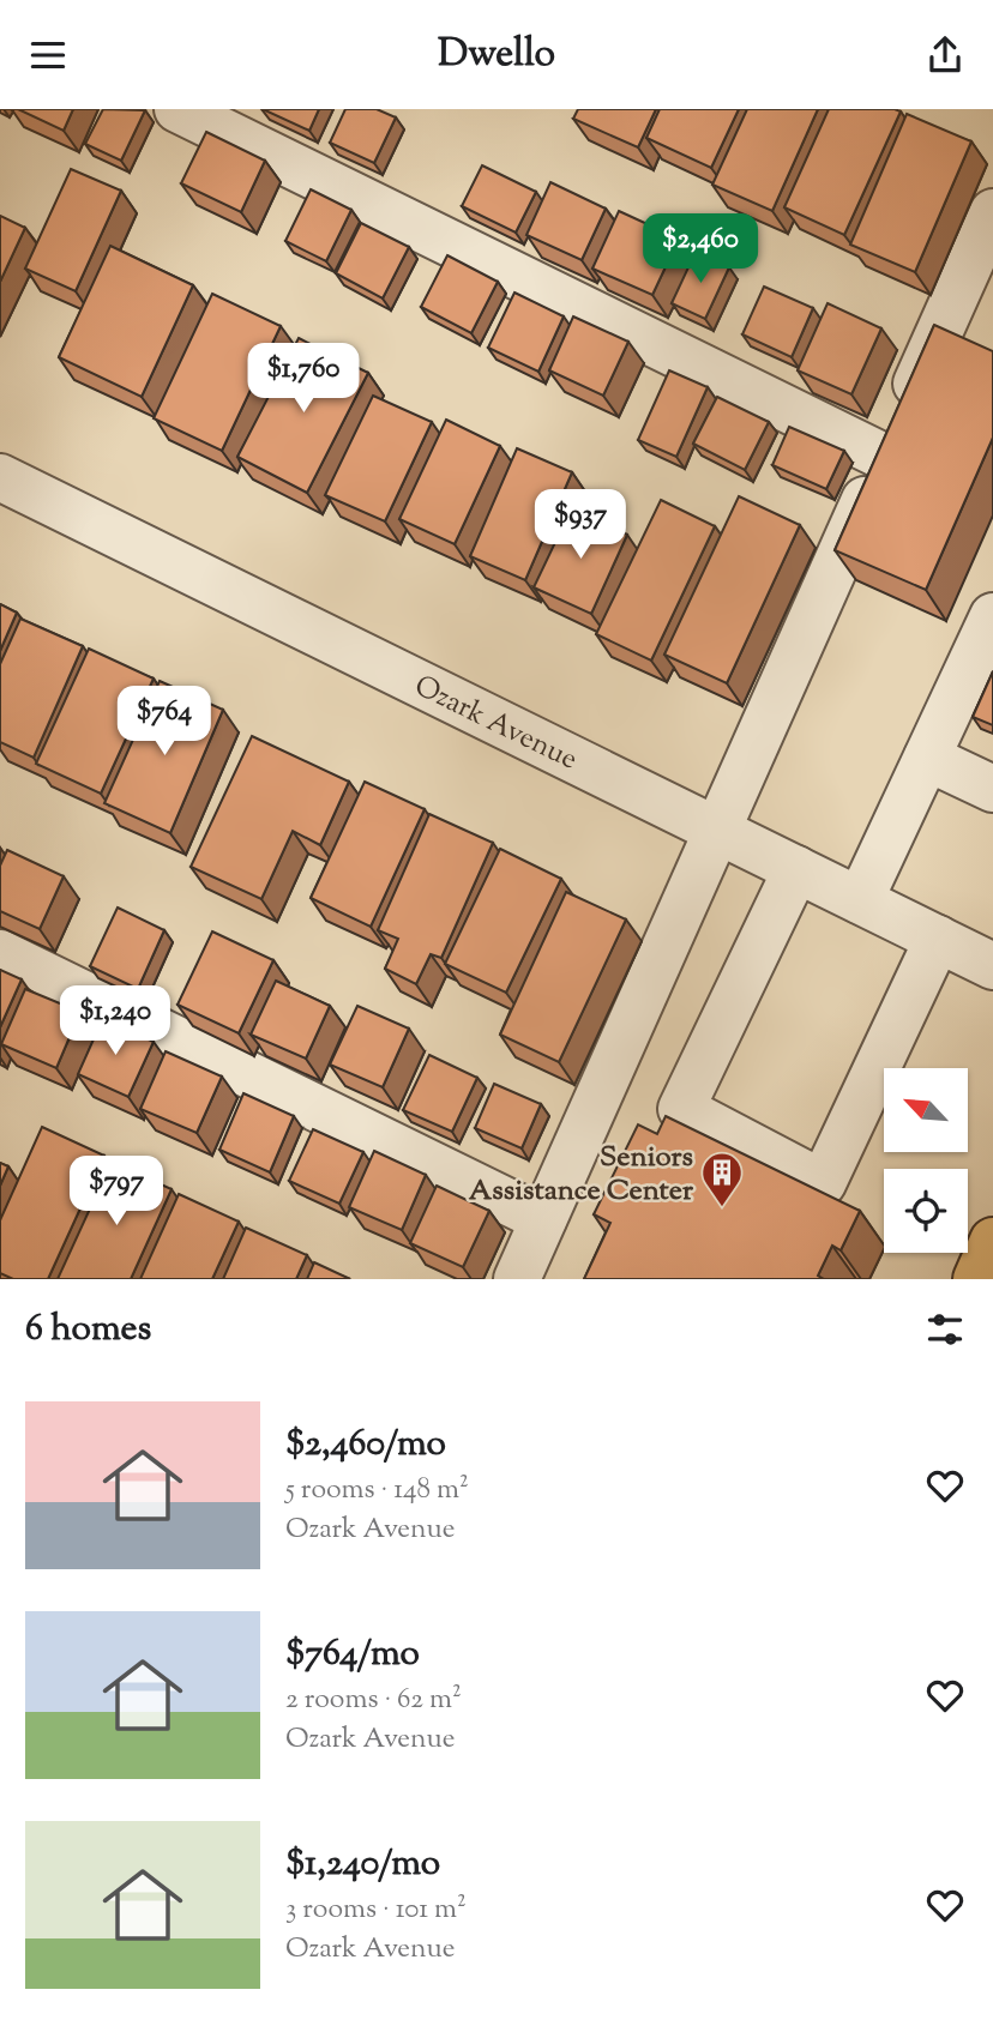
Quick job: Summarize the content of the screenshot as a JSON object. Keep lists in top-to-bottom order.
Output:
{
  "streets": {
    "street": ["Ozark Avenue"]
  },
  "places": {
    "building": ["Seniors Assistance Center"]
  },
  "north": "top left",
  "page": {
    "header": "Dwello",
    "price": [
      "$2,460",
      "$1,760",
      "$937",
      "$764",
      "$1,240",
      "$797"
    ],
    "heading": "6 homes",
    "list": [
      {
        "name": "$2,460/mo",
        "note": "5 rooms · 148 m² · Ozark Avenue"
      },
      {
        "name": "$764/mo",
        "note": "2 rooms · 62 m² · Ozark Avenue"
      },
      {
        "name": "$1,240/mo",
        "note": "3 rooms · 101 m² · Ozark Avenue"
      }
    ]
  }
}
